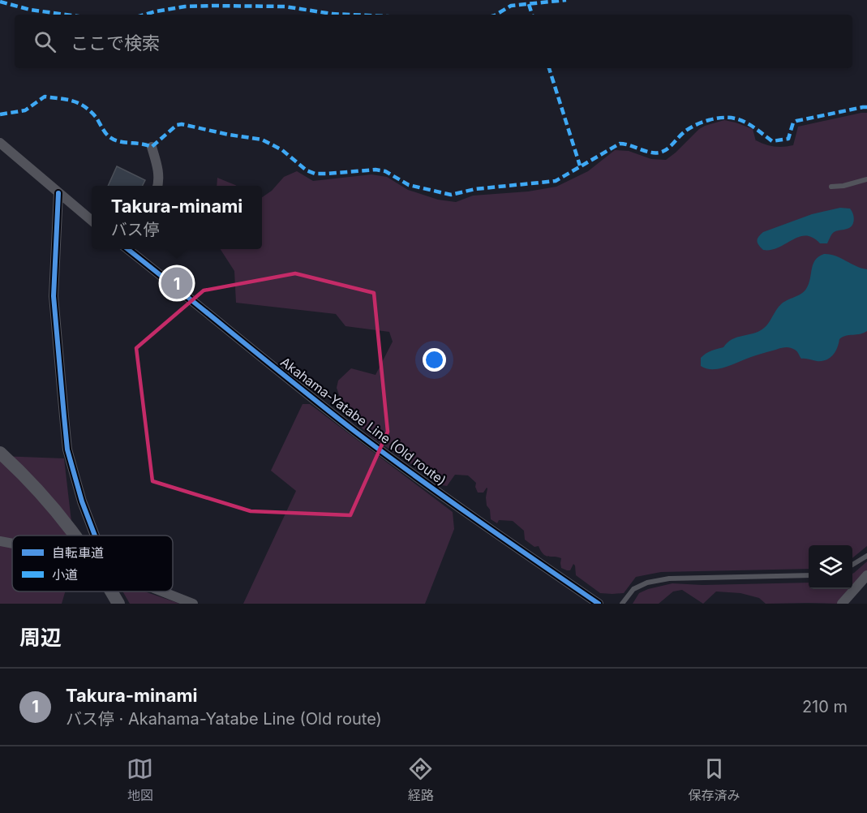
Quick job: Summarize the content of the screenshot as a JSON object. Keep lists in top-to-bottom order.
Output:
{
  "streets": {
    "street": ["Akahama-Yatabe Line (Old route)"]
  },
  "legend": ["自転車道", "小道"],
  "page": {
    "search": "ここで検索",
    "popup": ["Takura-minami", "バス停"],
    "pins": "1",
    "heading": "周辺",
    "list": [
      {
        "mark": "1",
        "name": "Takura-minami",
        "note": "バス停 · Akahama-Yatabe Line (Old route)",
        "value": "210 m"
      }
    ],
    "nav": ["地図", "経路", "保存済み"]
  }
}
